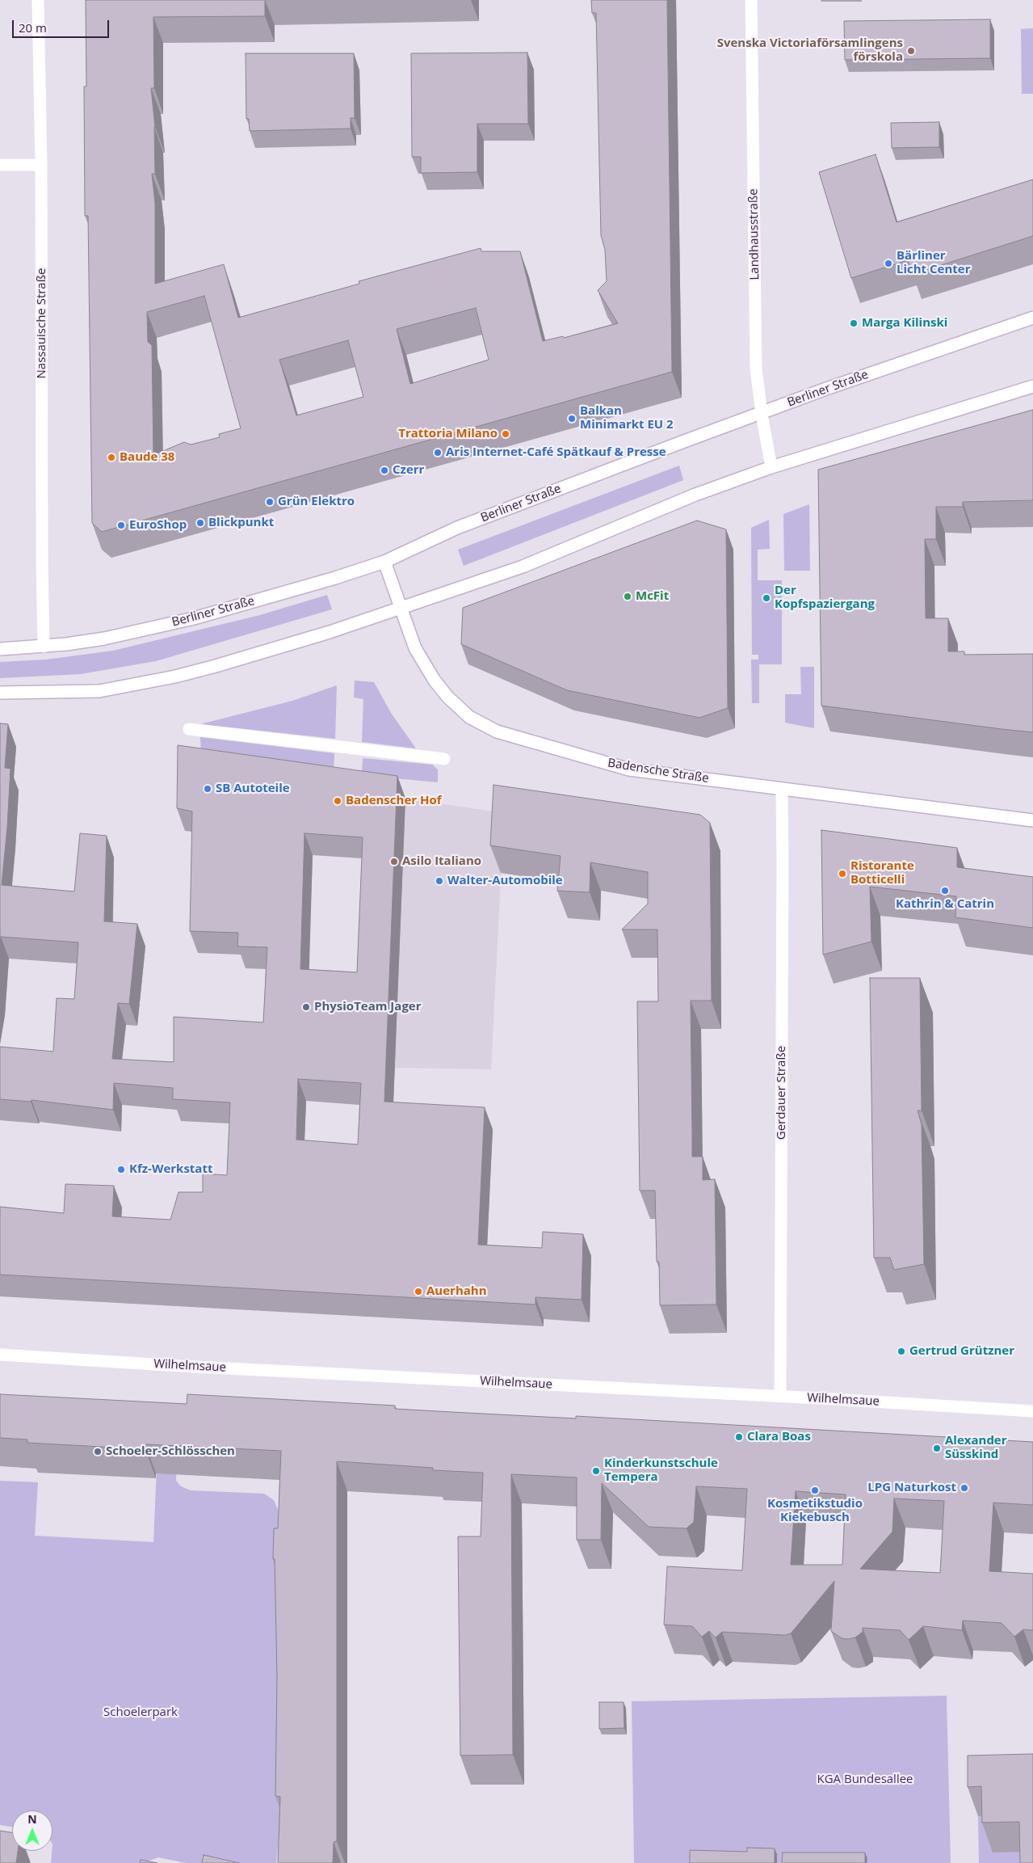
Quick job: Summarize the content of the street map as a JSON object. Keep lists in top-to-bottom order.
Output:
{
  "streets": {
    "street": [
      "Landhausstraße",
      "Nassauische Straße",
      "Berliner Straße",
      "Badensche Straße",
      "Gerdauer Straße",
      "Wilhelmsaue"
    ]
  },
  "crossings": [
    ["Landhausstraße", "Berliner Straße"],
    ["Nassauische Straße", "Berliner Straße"],
    ["Berliner Straße", "Badensche Straße"],
    ["Badensche Straße", "Gerdauer Straße"],
    ["Gerdauer Straße", "Wilhelmsaue"]
  ],
  "parks": ["Schoelerpark", "KGA Bundesallee"],
  "places": [
    "Svenska Victoriaförsamlingens förskola",
    "Bärliner Licht Center",
    "Marga Kilinski",
    "Balkan Minimarkt EU 2",
    "Trattoria Milano",
    "Aris Internet-Café Spätkauf & Presse",
    "Baude 38",
    "Czerr",
    "Grün Elektro",
    "Blickpunkt",
    "EuroShop",
    "McFit",
    "Der Kopfspaziergang",
    "SB Autoteile",
    "Badenscher Hof",
    "Asilo Italiano",
    "Ristorante Botticelli",
    "Walter-Automobile",
    "Kathrin & Catrin",
    "PhysioTeam Jager",
    "Kfz-Werkstatt",
    "Auerhahn",
    "Gertrud Grützner",
    "Clara Boas",
    "Alexander Süsskind",
    "Schoeler-Schlösschen",
    "Kinderkunstschule Tempera",
    "LPG Naturkost",
    "Kosmetikstudio Kiekebusch"
  ],
  "scale_bar": "20 m",
  "north": "top"
}
